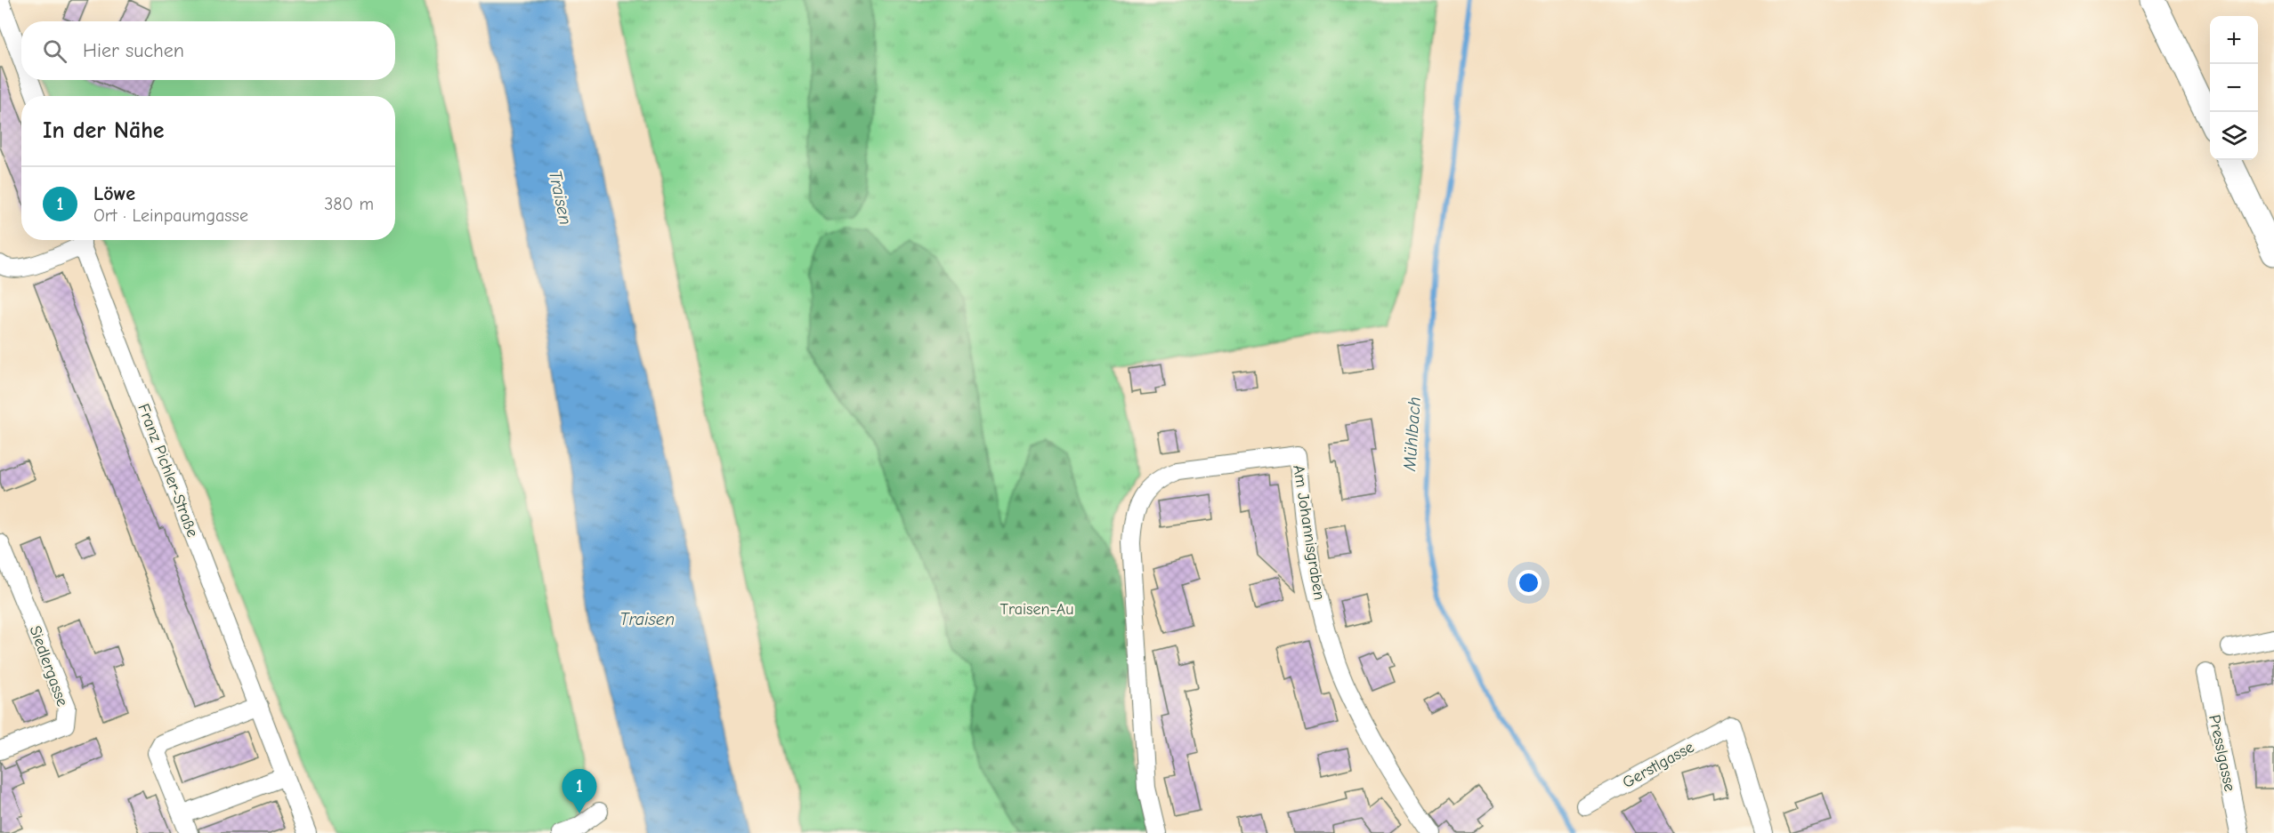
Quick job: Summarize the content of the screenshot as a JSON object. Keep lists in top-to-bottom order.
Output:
{
  "streets": {
    "street": [
      "Franz Pichler-Straße",
      "Am Johannisgraben",
      "Siedlergasse",
      "Presslgasse",
      "Gerstlgasse"
    ]
  },
  "water": ["Traisen", "Mühlbach"],
  "parks": ["Traisen-Au"],
  "page": {
    "map_buttons": ["+", "−"],
    "search": "Hier suchen",
    "heading": "In der Nähe",
    "list": [
      {
        "mark": "1",
        "name": "Löwe",
        "note": "Ort · Leinpaumgasse",
        "value": "380 m"
      }
    ],
    "pins": "1"
  }
}
